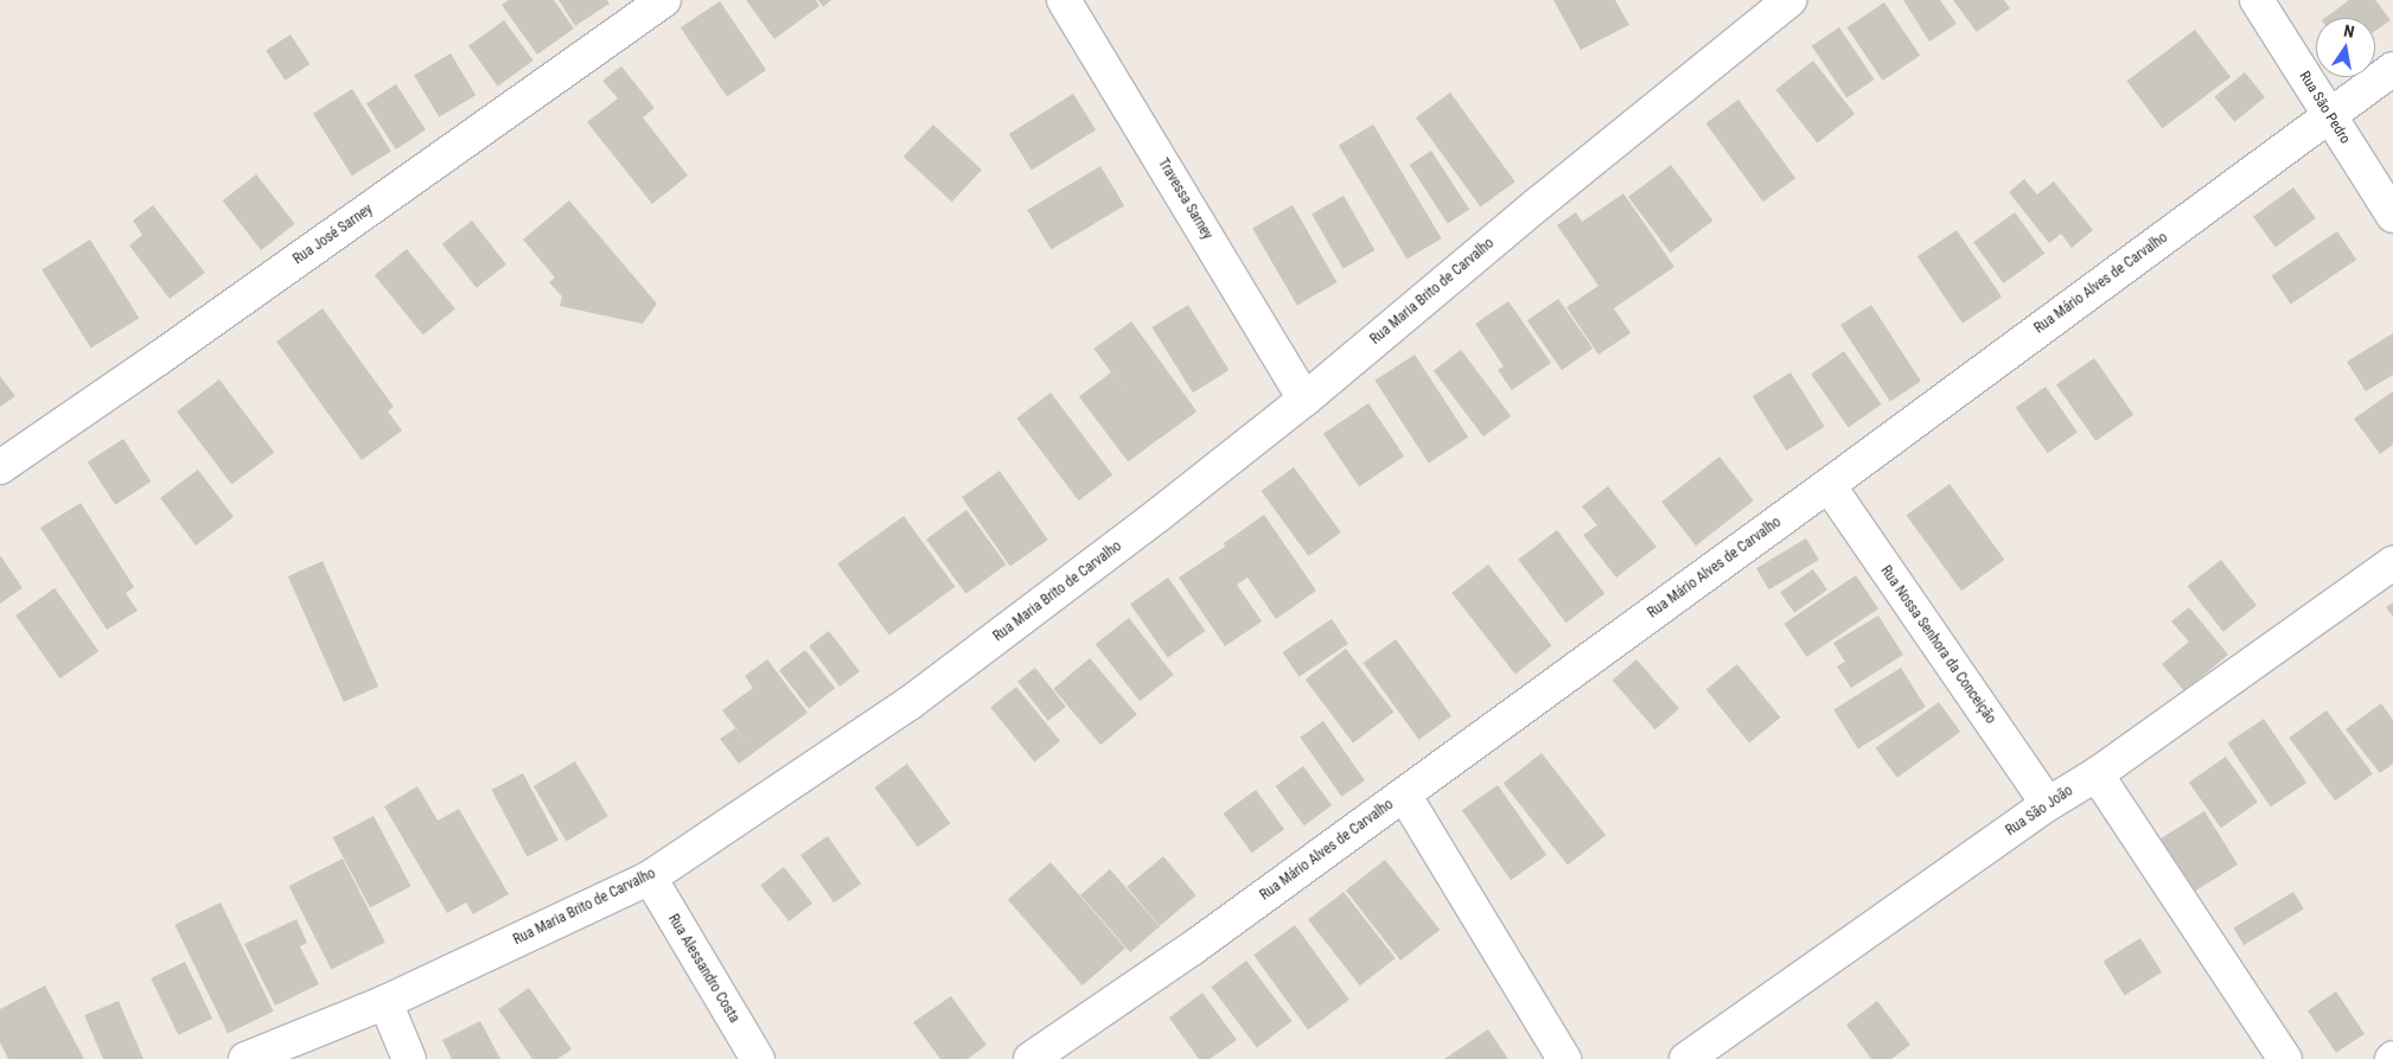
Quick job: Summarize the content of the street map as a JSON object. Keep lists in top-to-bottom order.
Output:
{
  "streets": {
    "street": [
      "Rua São Pedro",
      "Travessa Sarney",
      "Rua José Sarney",
      "Rua Mário Alves de Carvalho",
      "Rua Maria Brito de Carvalho",
      "Rua Nossa Senhora da Conceição",
      "Rua São João",
      "Rua Alessandro Costa"
    ]
  },
  "crossings": [
    ["Rua São Pedro", "Rua Mário Alves de Carvalho"],
    ["Travessa Sarney", "Rua Maria Brito de Carvalho"],
    ["Rua Mário Alves de Carvalho", "Rua Nossa Senhora da Conceição"],
    ["Rua Maria Brito de Carvalho", "Rua Alessandro Costa"],
    ["Rua Nossa Senhora da Conceição", "Rua São João"]
  ],
  "north": "top"
}
